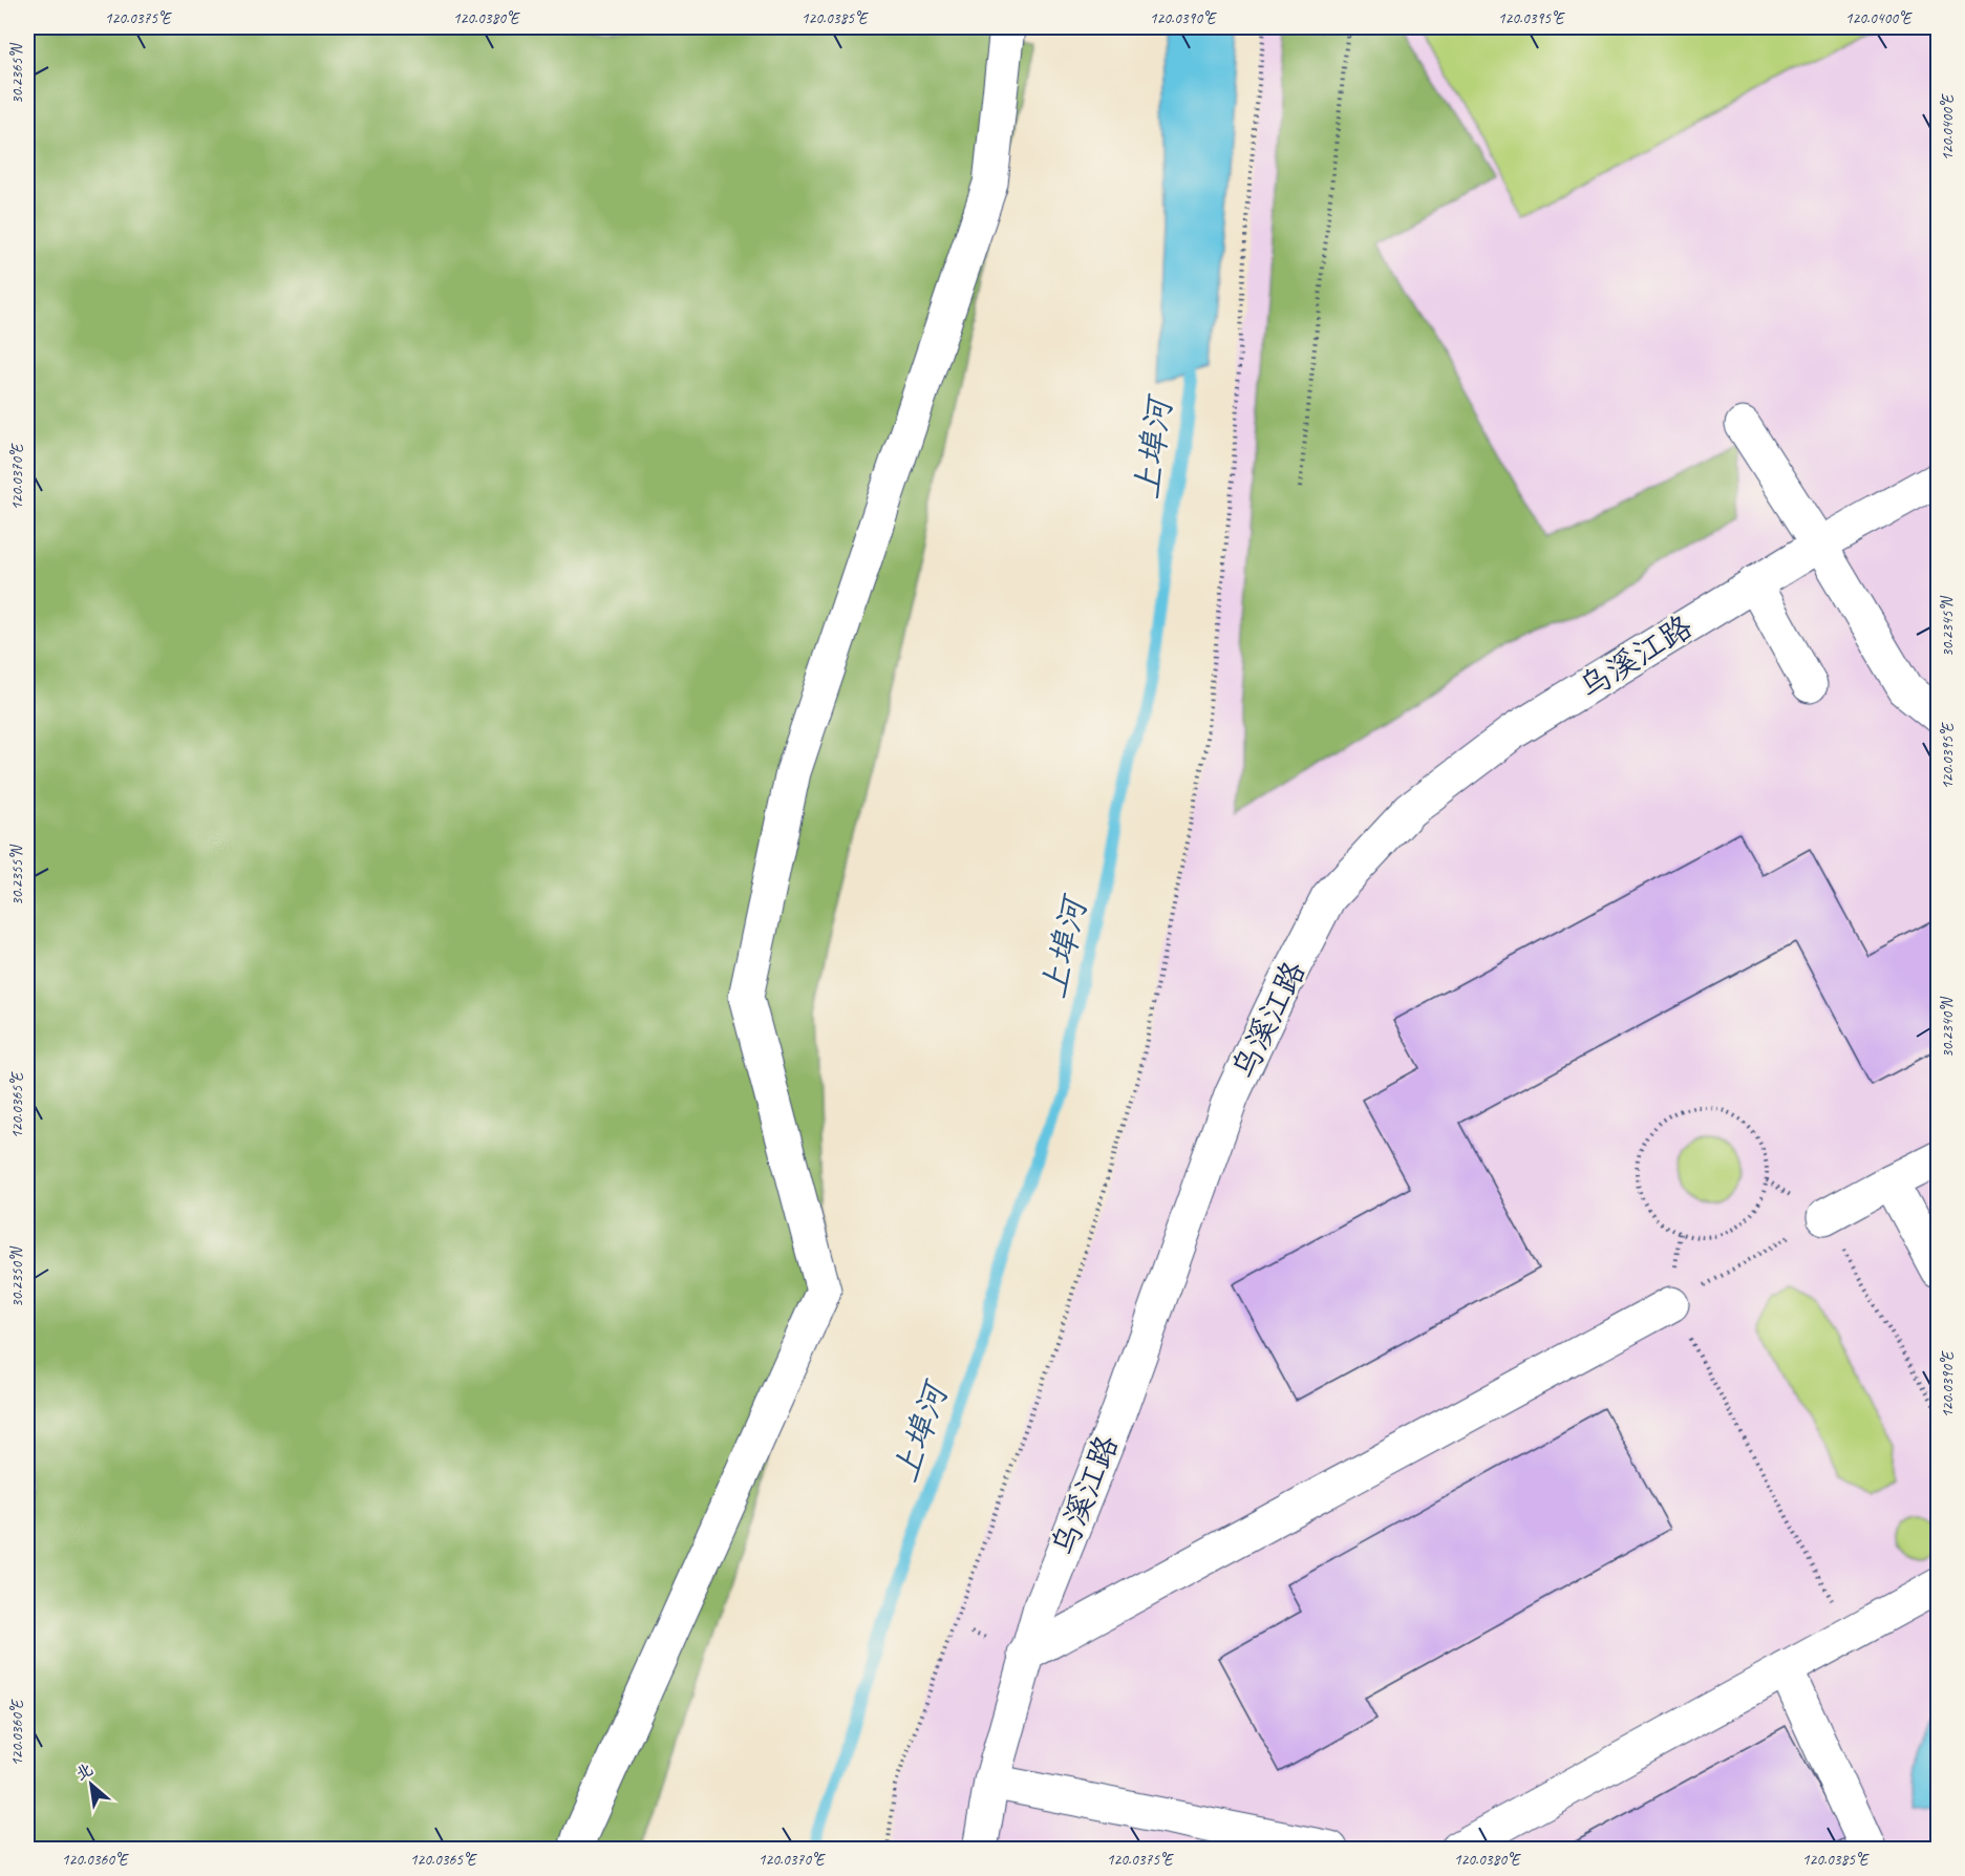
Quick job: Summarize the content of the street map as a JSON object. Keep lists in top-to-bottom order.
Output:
{
  "streets": {
    "street": ["乌溪江路"]
  },
  "water": ["上埠河"],
  "north": "top left",
  "coordinates": [
    "120.0375°E",
    "120.0380°E",
    "120.0385°E",
    "120.0390°E",
    "120.0395°E",
    "120.0400°E",
    "30.2365°N",
    "120.0370°E",
    "30.2345°N",
    "30.2355°N",
    "30.2340°N",
    "120.0365°E",
    "30.2350°N",
    "120.0360°E"
  ]
}
